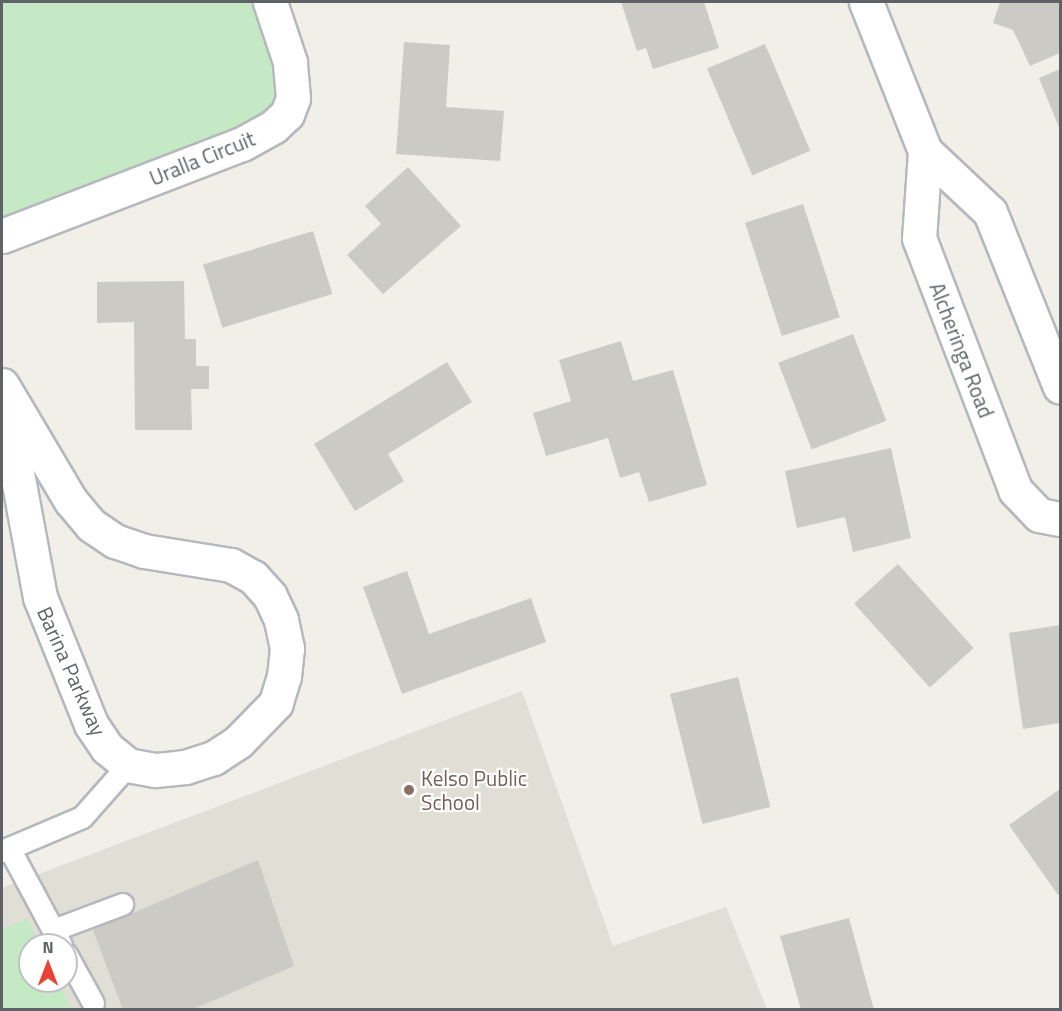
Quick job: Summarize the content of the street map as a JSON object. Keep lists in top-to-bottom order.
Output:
{
  "streets": {
    "street": ["Uralla Circuit", "Alcheringa Road", "Barina Parkway"]
  },
  "places": ["Kelso Public School"],
  "north": "top"
}
